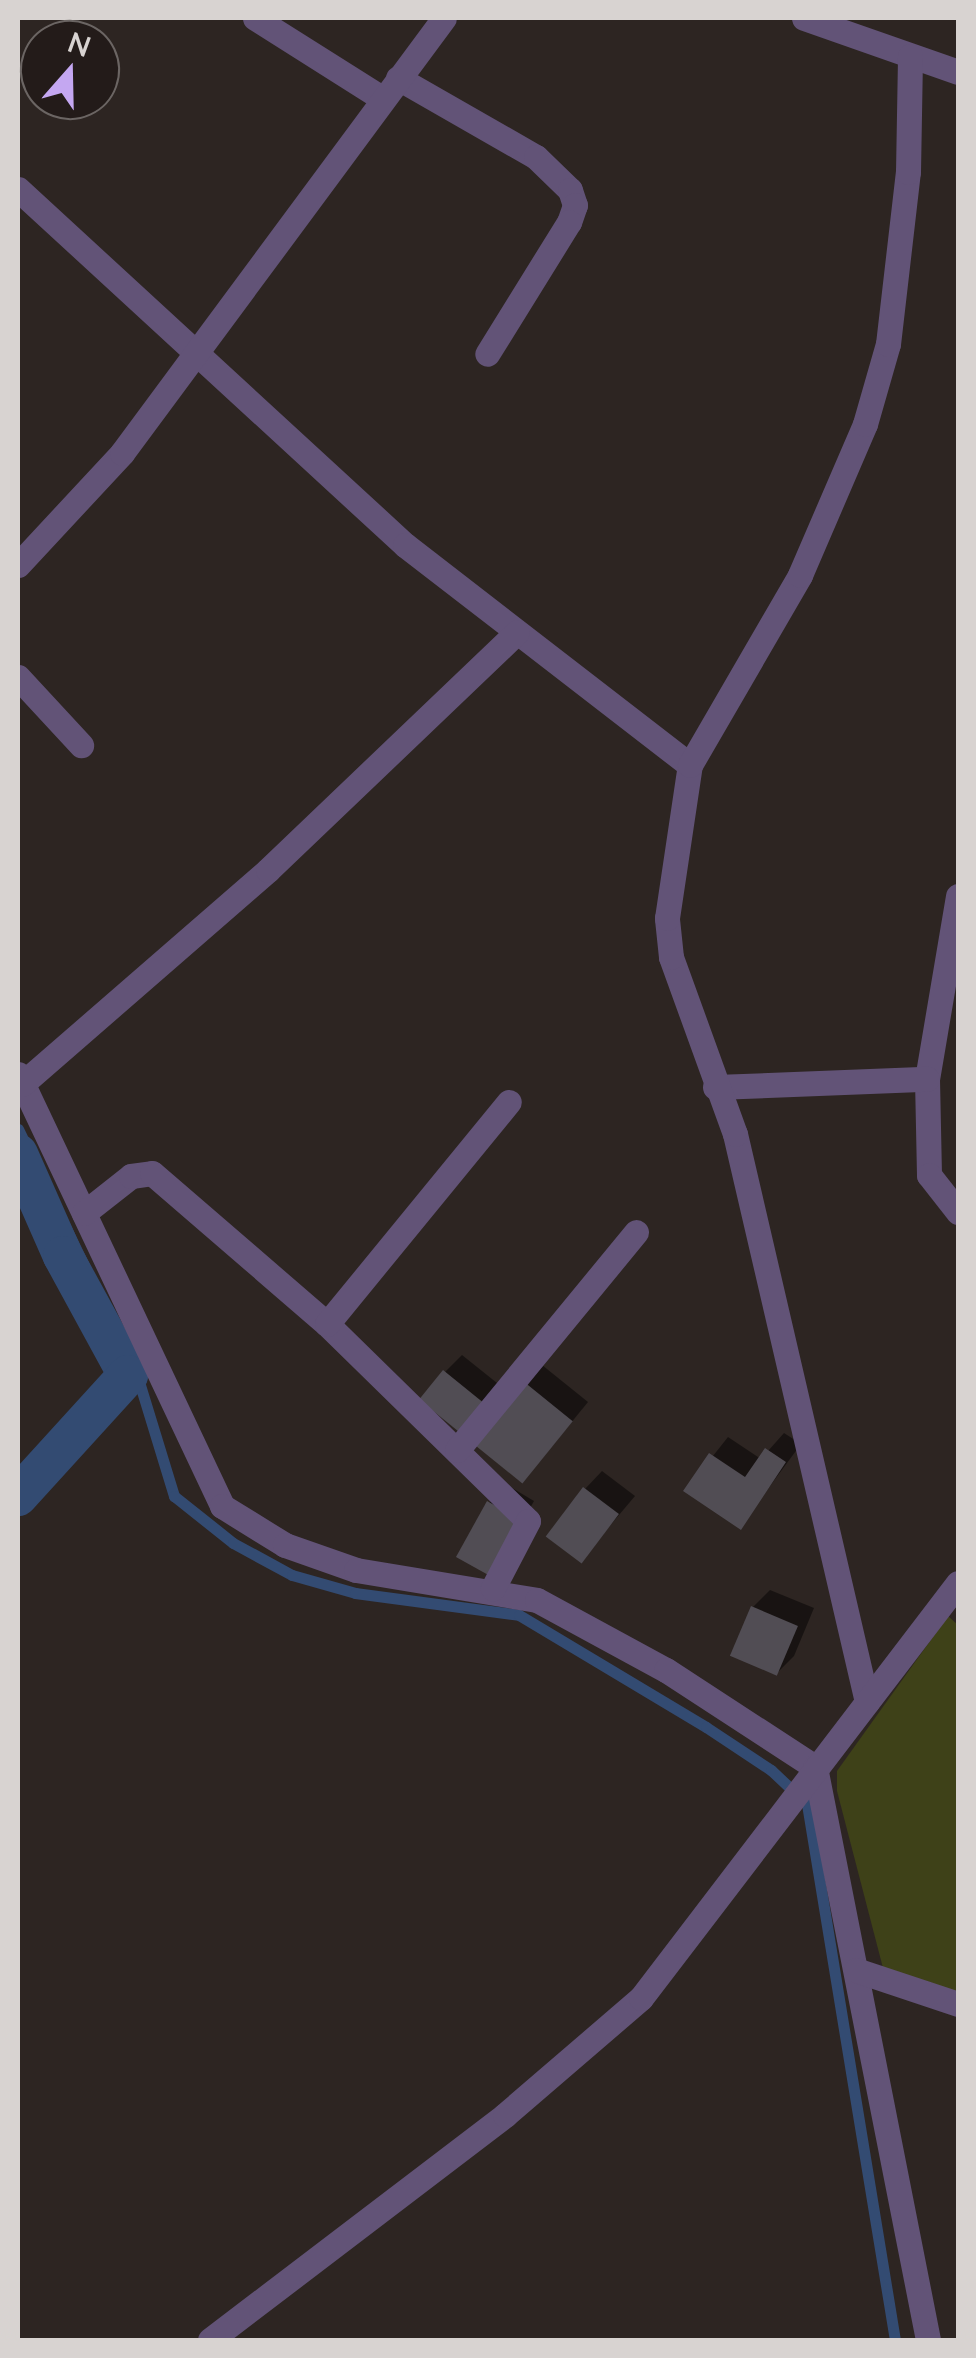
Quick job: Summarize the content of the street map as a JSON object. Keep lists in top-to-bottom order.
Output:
{
  "north": "top"
}
